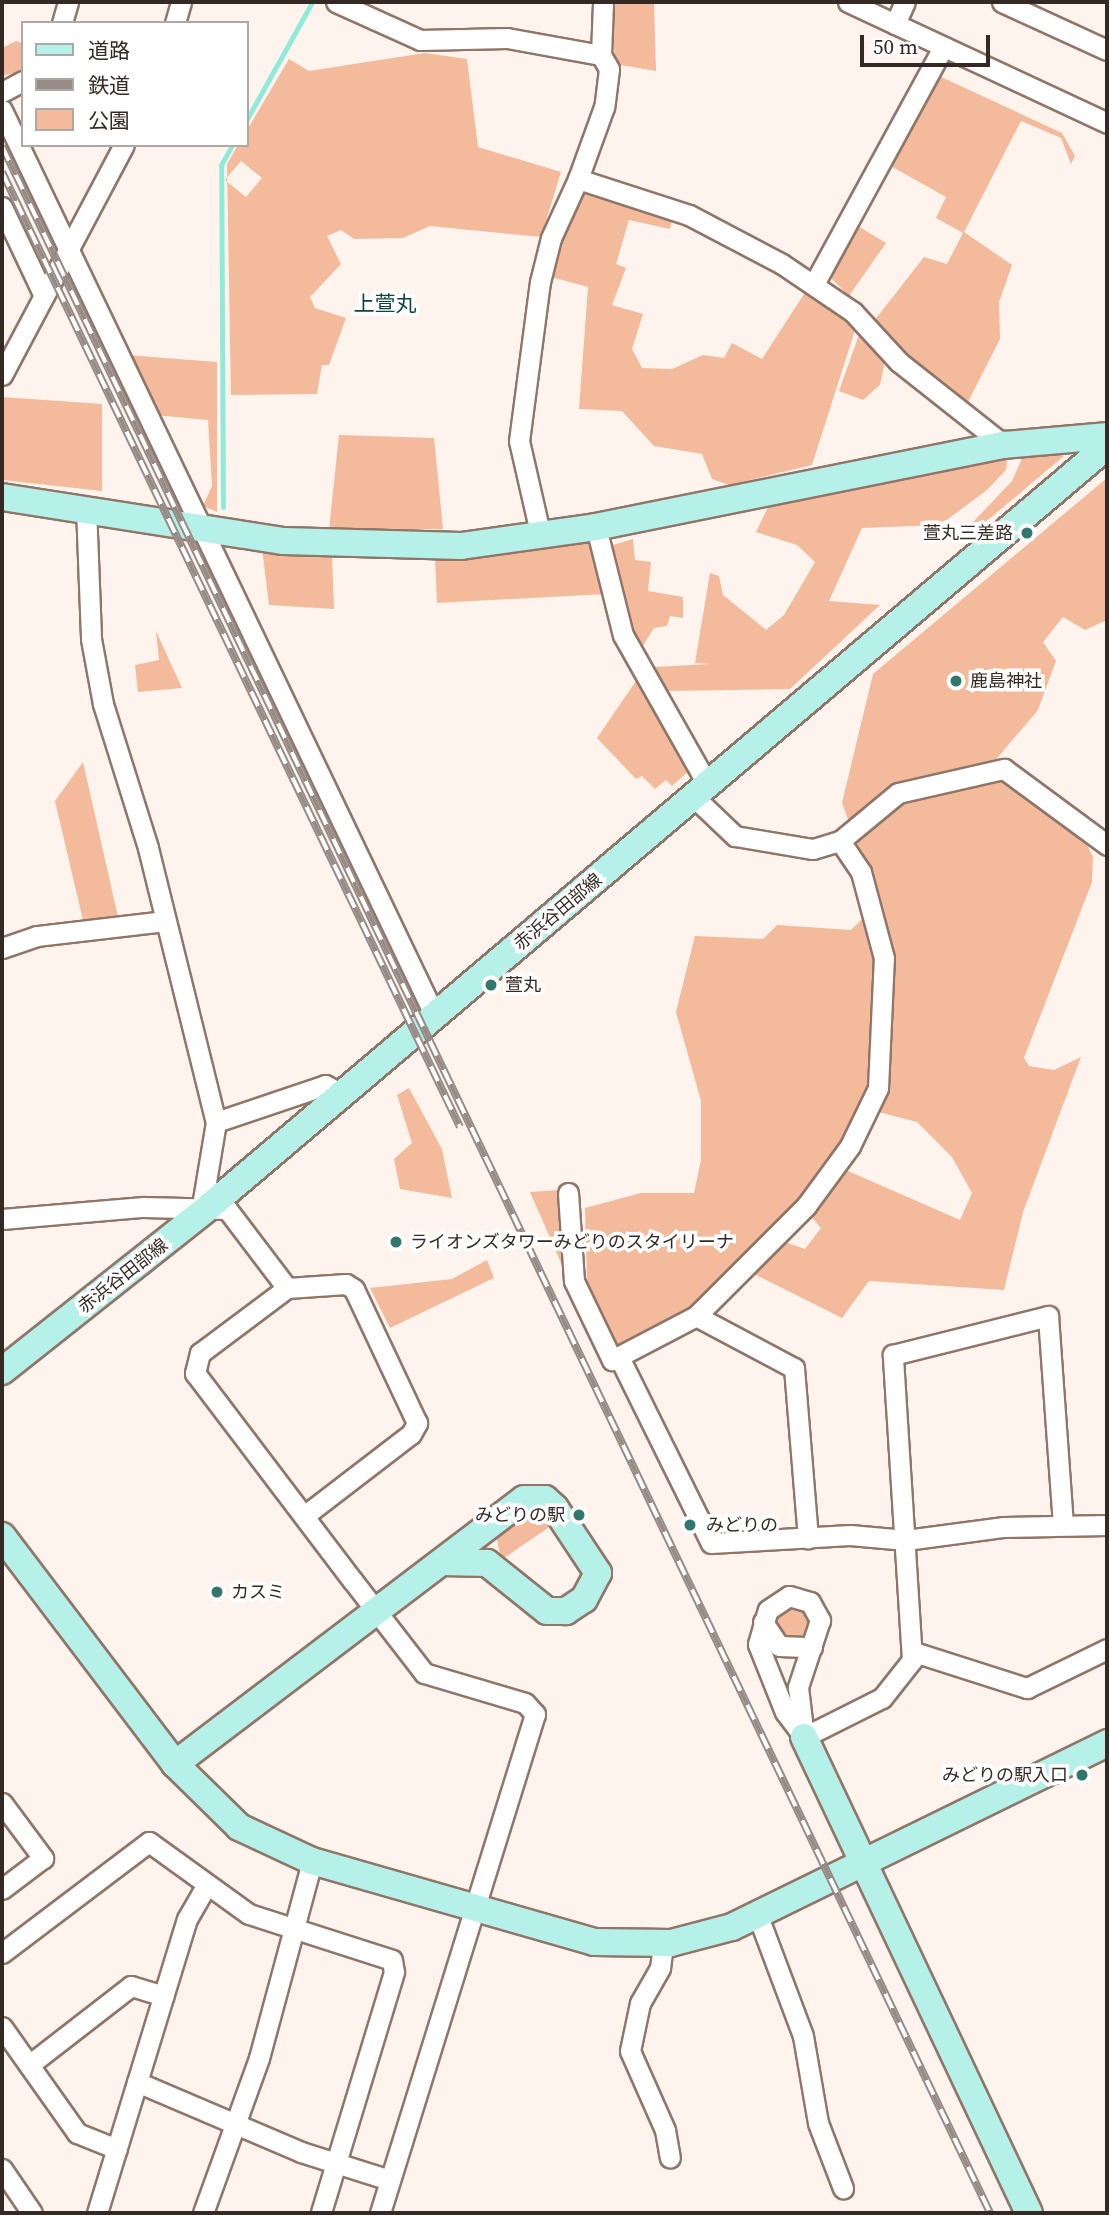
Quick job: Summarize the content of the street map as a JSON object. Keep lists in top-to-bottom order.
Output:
{
  "streets": {
    "street": ["赤浜谷田部線"]
  },
  "districts": ["上萱丸"],
  "places": [
    "萱丸三差路",
    "鹿島神社",
    "萱丸",
    "ライオンズタワーみどりのスタイリーナ",
    "みどりの駅",
    "みどりの",
    "カスミ",
    "みどりの駅入口"
  ],
  "legend": ["道路", "鉄道", "公園"],
  "scale_bar": "50 m"
}
